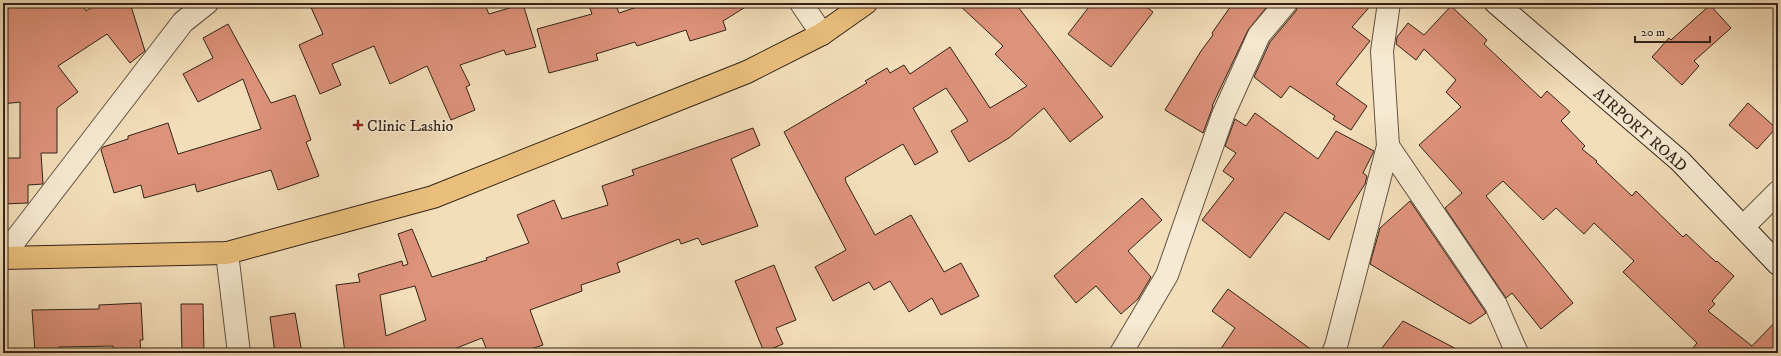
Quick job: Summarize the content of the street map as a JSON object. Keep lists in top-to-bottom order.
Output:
{
  "streets": {
    "street": ["AIRPORT ROAD"]
  },
  "places": {
    "health": ["Clinic Lashio"]
  },
  "scale_bar": "20 m"
}
